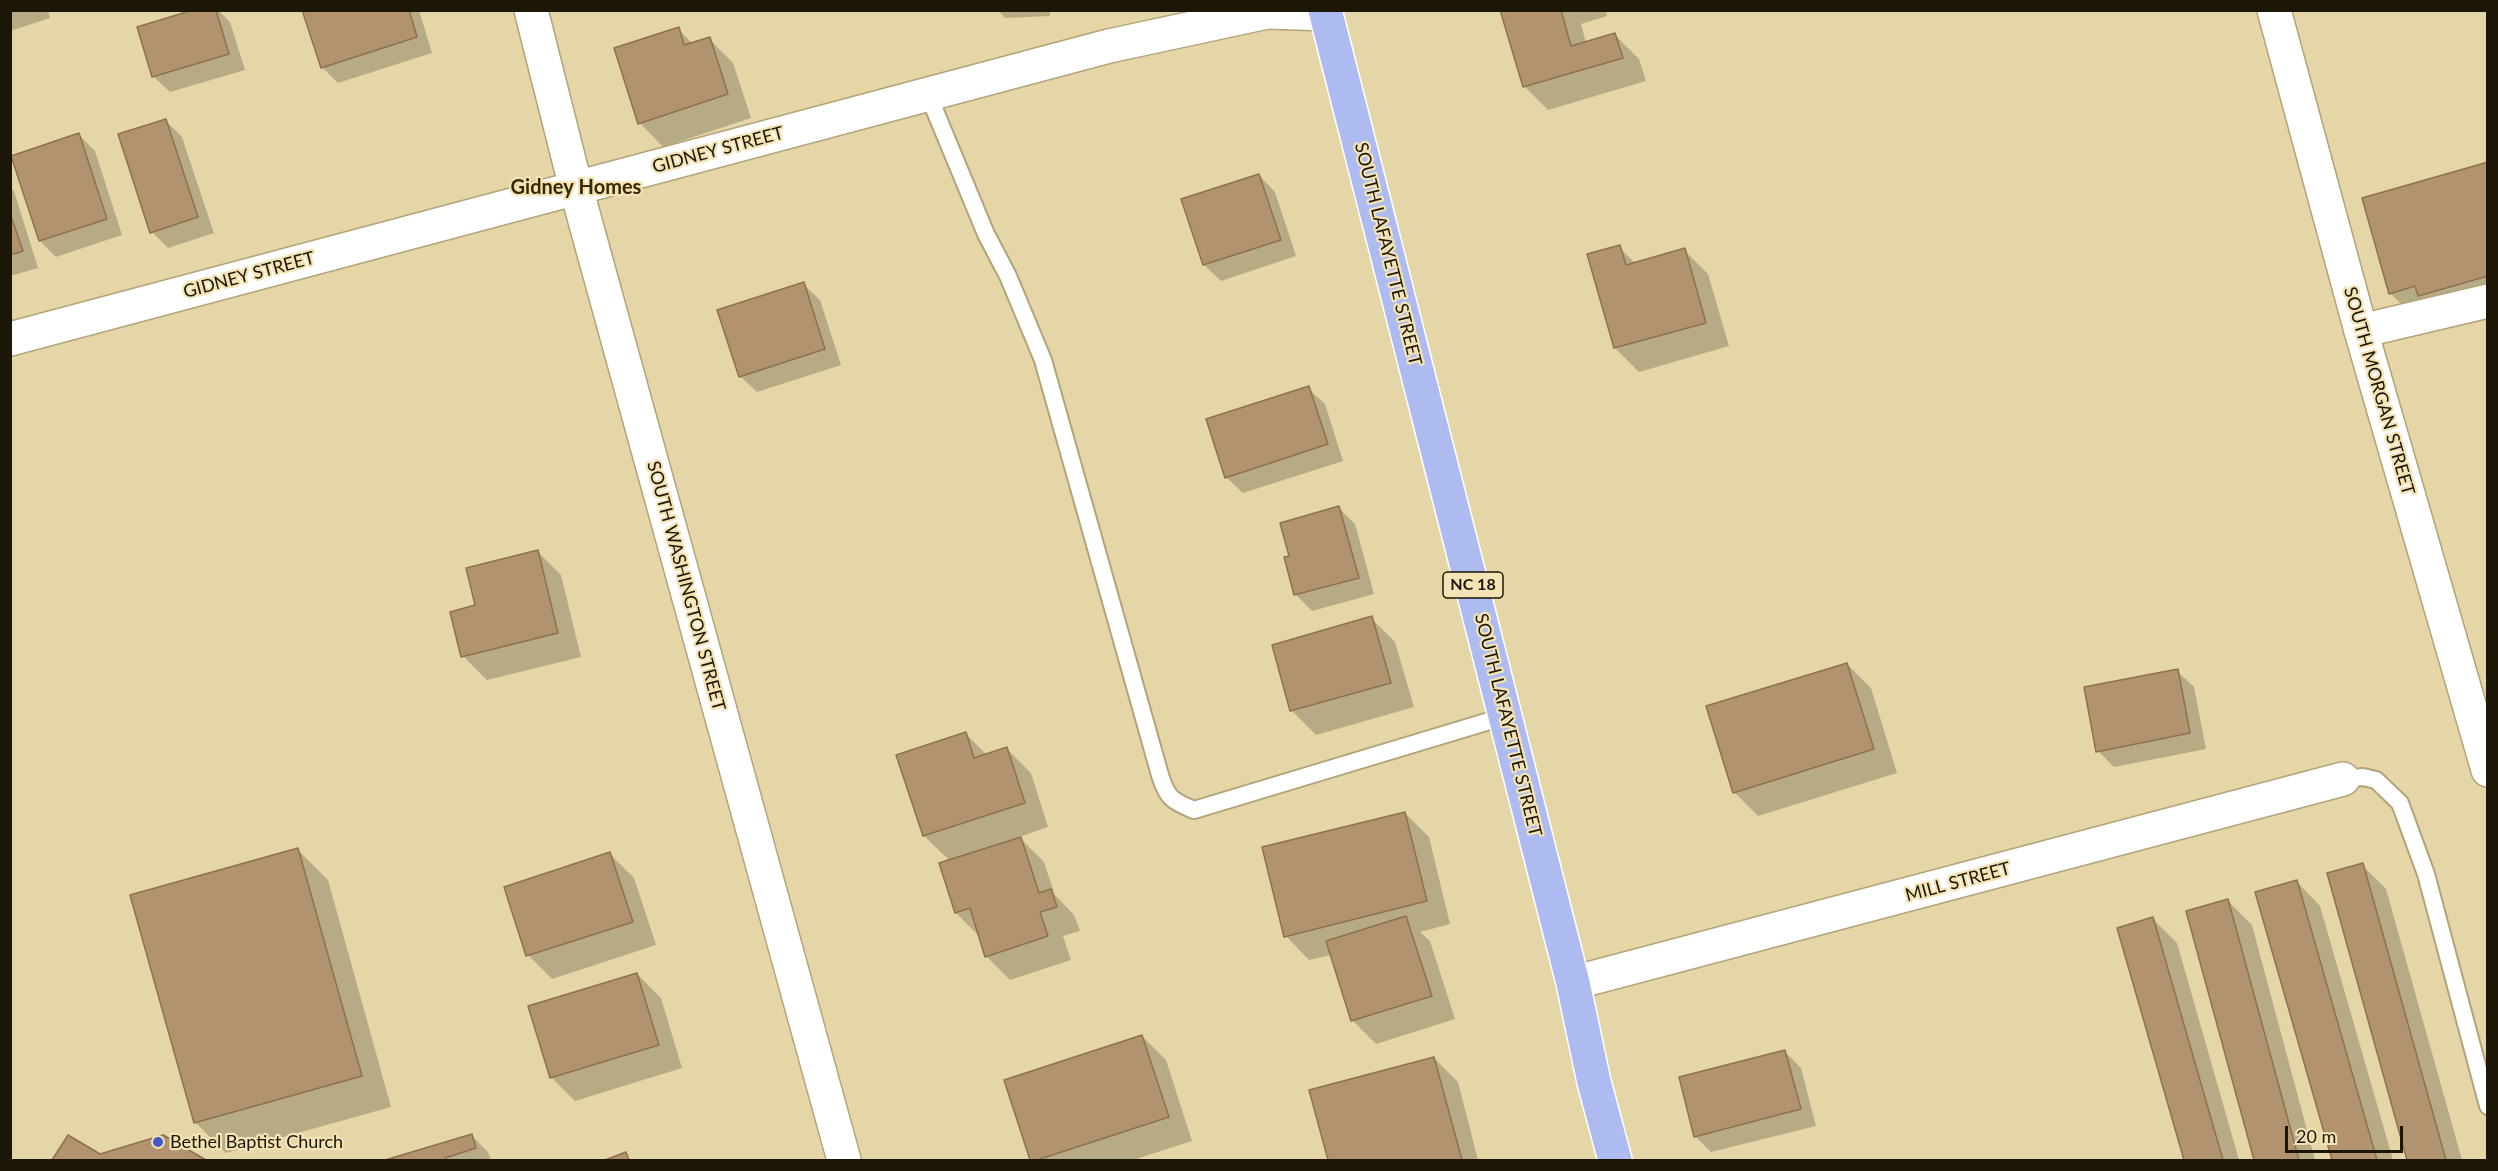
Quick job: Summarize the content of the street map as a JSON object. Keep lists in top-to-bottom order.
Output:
{
  "streets": {
    "main road": ["SOUTH LAFAYETTE STREET", "NC 18"],
    "street": [
      "GIDNEY STREET",
      "SOUTH MORGAN STREET",
      "SOUTH WASHINGTON STREET",
      "MILL STREET"
    ]
  },
  "crossings": [
    ["GIDNEY STREET", "SOUTH LAFAYETTE STREET"],
    ["GIDNEY STREET", "SOUTH WASHINGTON STREET"],
    ["SOUTH LAFAYETTE STREET", "MILL STREET"]
  ],
  "districts": ["Gidney Homes"],
  "places": ["Bethel Baptist Church"],
  "scale_bar": "20 m"
}
